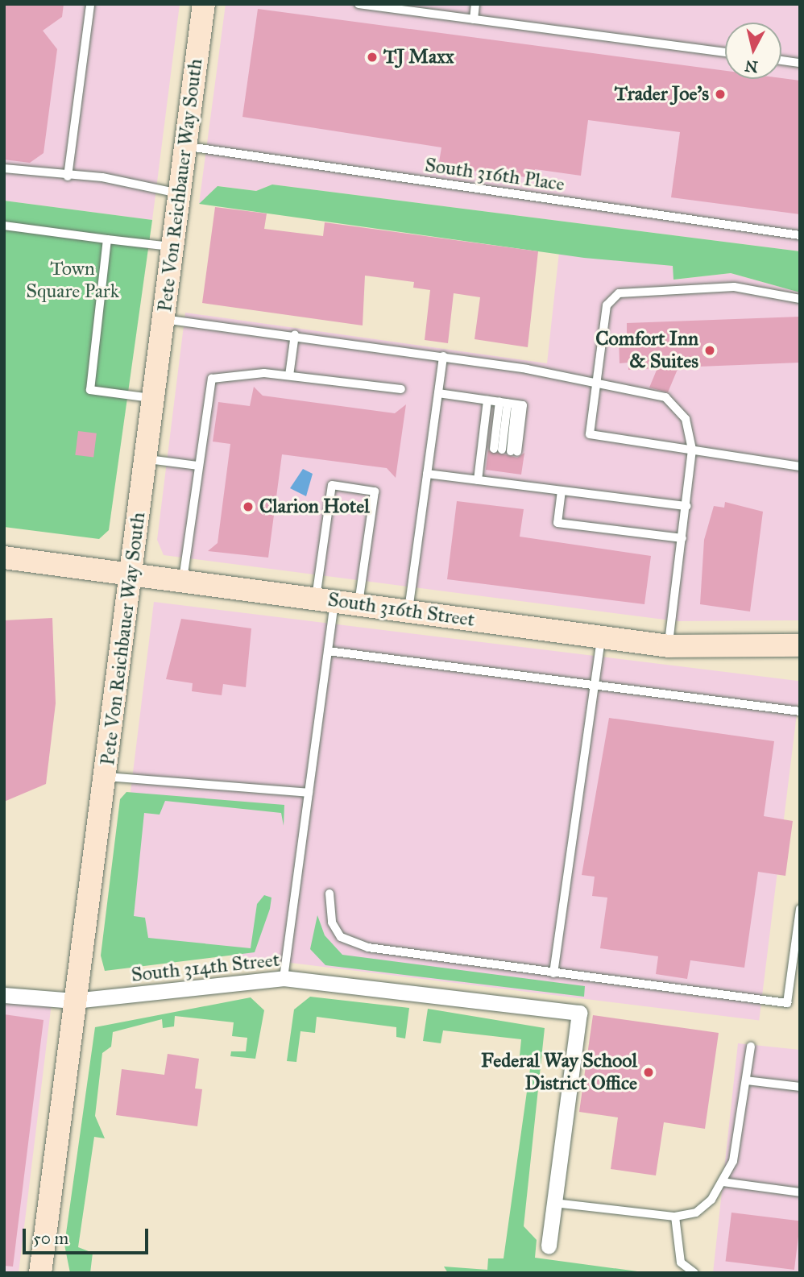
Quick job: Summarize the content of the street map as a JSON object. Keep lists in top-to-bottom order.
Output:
{
  "streets": {
    "street": ["Pete Von Reichbauer Way South", "South 316th Street", "South 314th Street"],
    "lane": ["South 316th Place"]
  },
  "crossings": [
    ["South 316th Place", "Pete Von Reichbauer Way South"],
    ["Pete Von Reichbauer Way South", "South 316th Street"],
    ["Pete Von Reichbauer Way South", "South 314th Street"]
  ],
  "parks": ["Town Square Park"],
  "places": [
    "TJ Maxx",
    "Trader Joe's",
    "Comfort Inn & Suites",
    "Clarion Hotel",
    "Federal Way School District Office"
  ],
  "scale_bar": "50 m",
  "north": "bottom"
}
